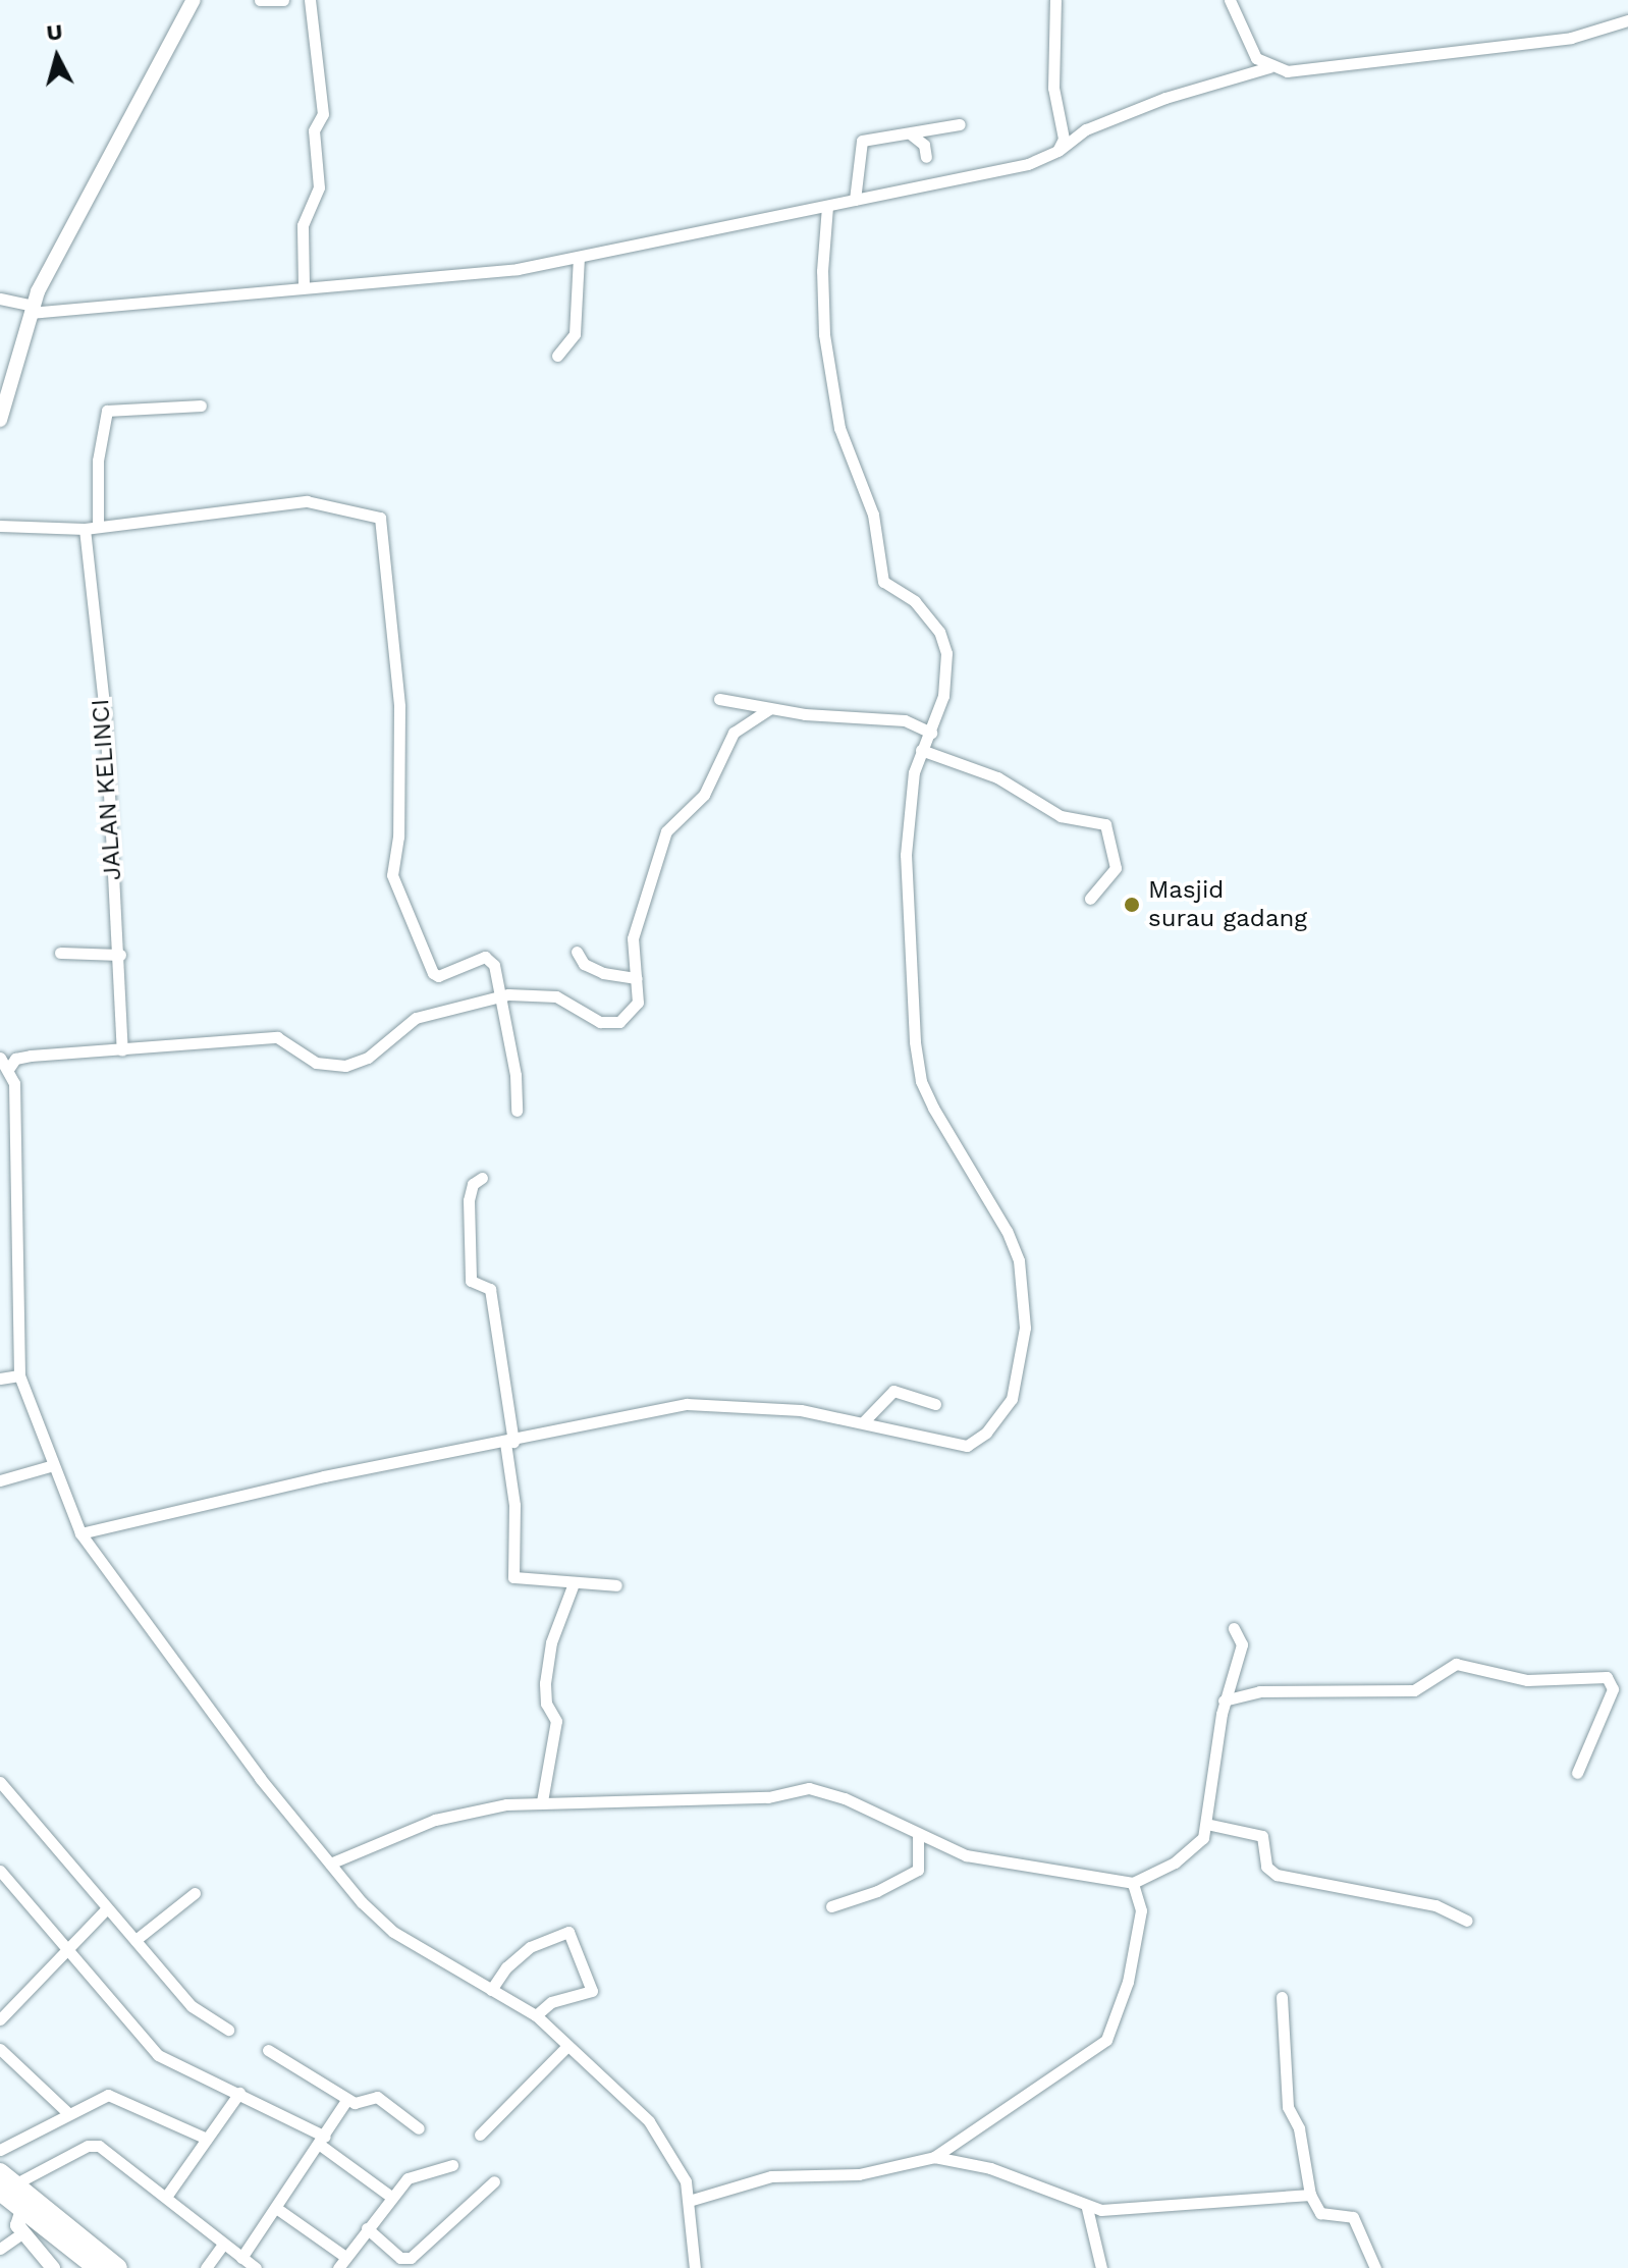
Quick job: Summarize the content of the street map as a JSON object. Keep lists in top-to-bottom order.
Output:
{
  "streets": {
    "street": ["JALAN KELINCI"]
  },
  "places": ["Masjid surau gadang"],
  "north": "top"
}
